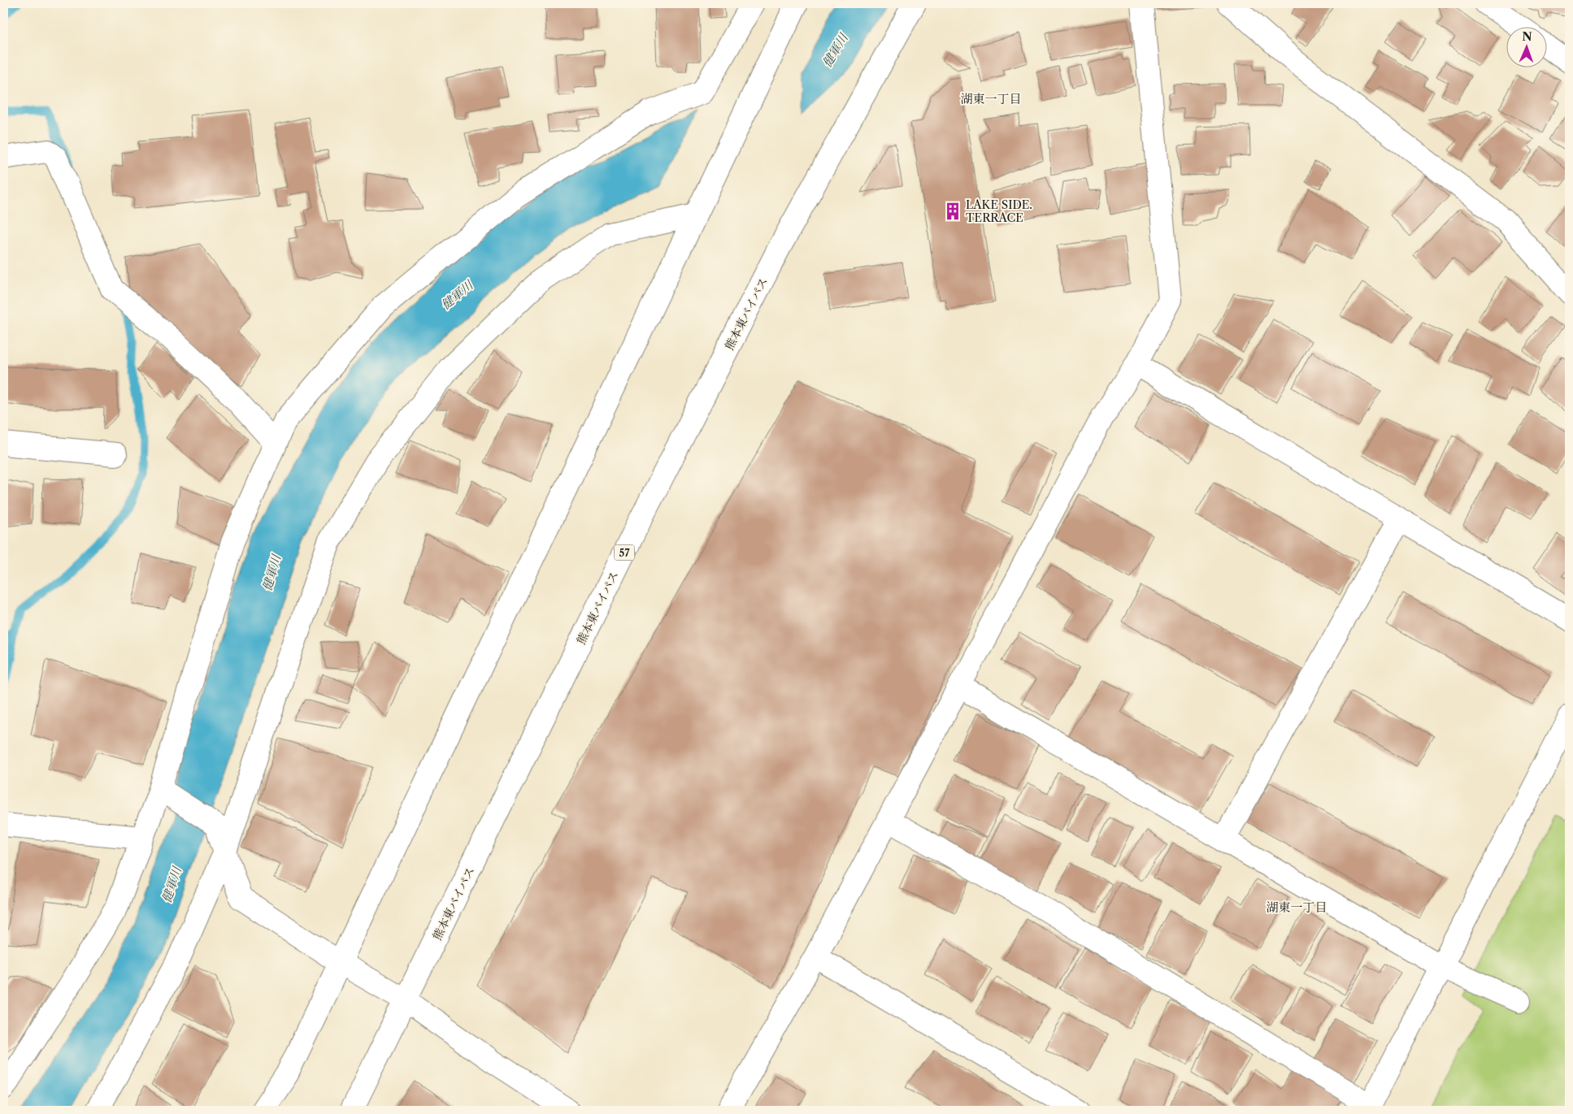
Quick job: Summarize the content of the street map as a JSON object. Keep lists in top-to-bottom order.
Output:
{
  "streets": {
    "main road": ["熊本東バイパス", "57"]
  },
  "districts": ["湖東一丁目", "湖東一丁目"],
  "water": ["健軍川"],
  "places": {
    "building": ["LAKE SIDE. TERRACE"]
  },
  "north": "top"
}
